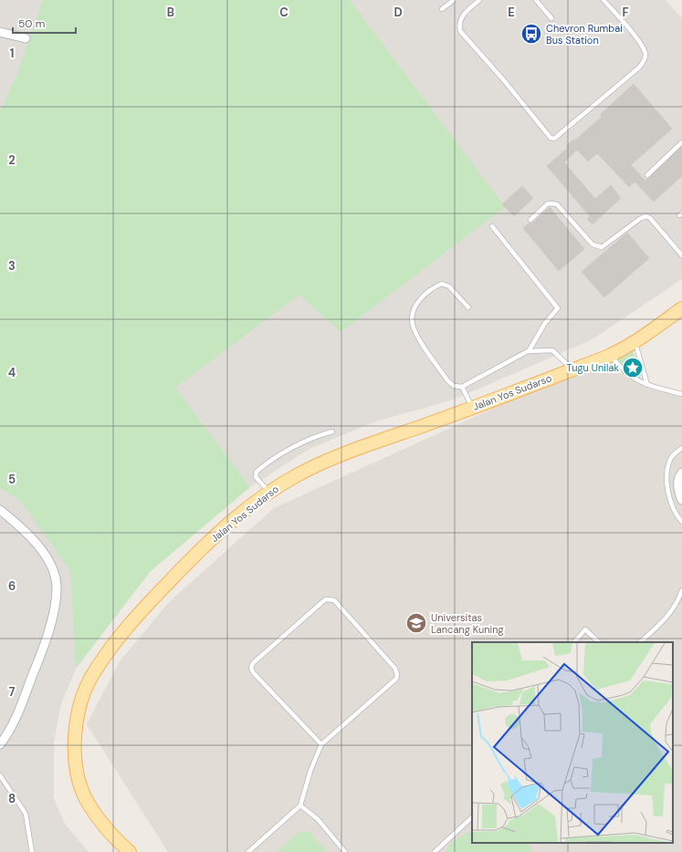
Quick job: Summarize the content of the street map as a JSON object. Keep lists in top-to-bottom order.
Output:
{
  "streets": {
    "main road": ["Jalan Yos Sudarso"]
  },
  "places": {
    "bus stop": ["Chevron Rumbai Bus Station"],
    "place": ["Tugu Unilak"],
    "school or university": ["Universitas Lancang Kuning"]
  },
  "scale_bar": "50 m",
  "grid": {
    "columns": [
      "B",
      "C",
      "D",
      "E",
      "F"
    ],
    "rows": [
      "1",
      "2",
      "3",
      "4",
      "5",
      "6",
      "7",
      "8"
    ]
  }
}
